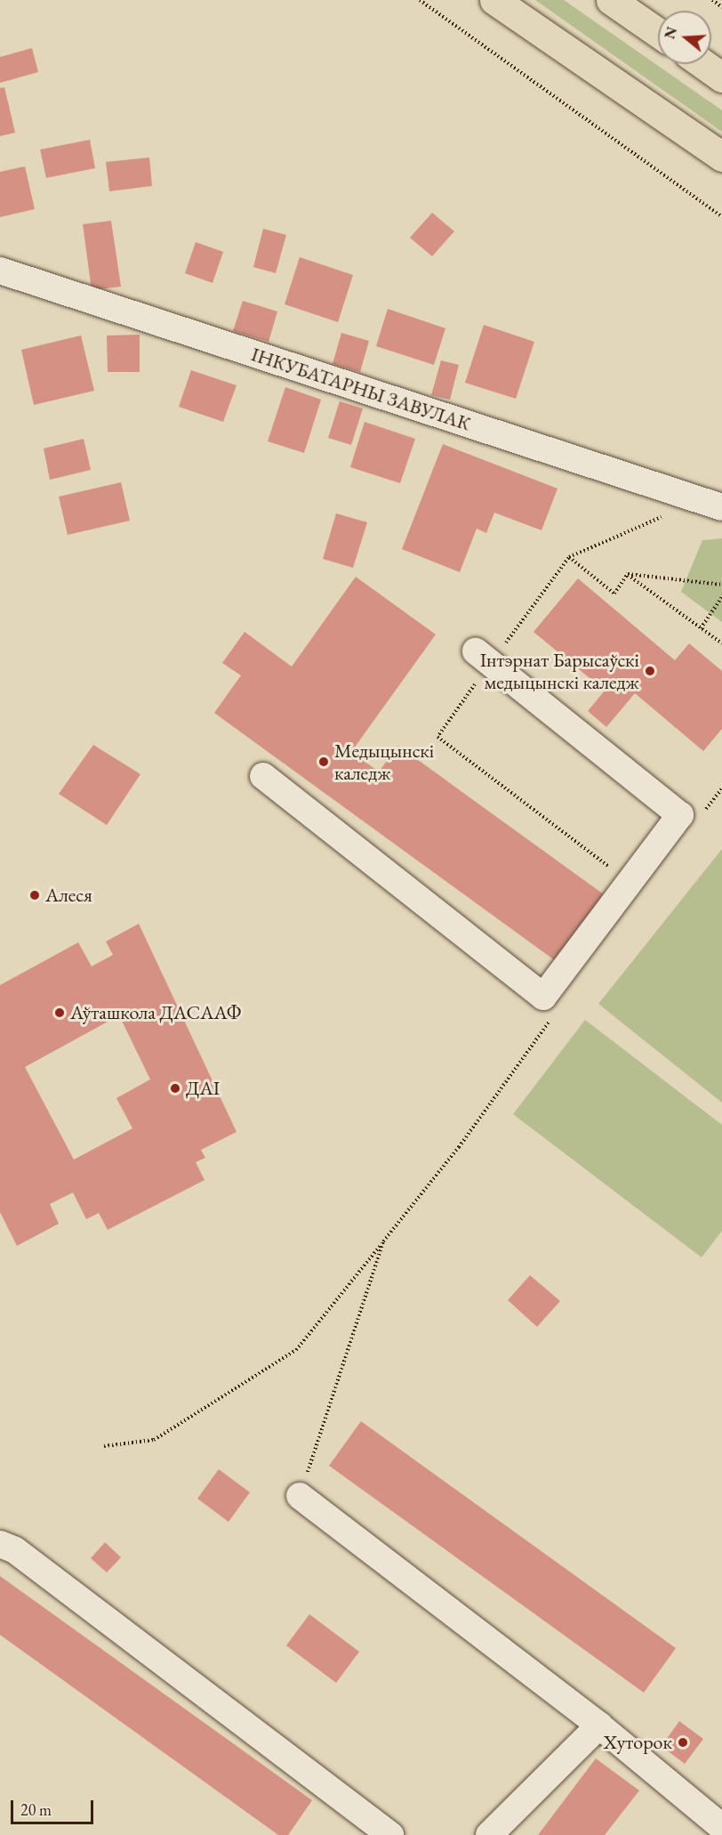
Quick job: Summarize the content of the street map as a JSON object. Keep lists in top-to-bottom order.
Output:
{
  "streets": {
    "street": ["ІНКУБАТАРНЫ ЗАВУЛАК"]
  },
  "places": [
    "Інтэрнат Барысаўскі медыцынскі каледж",
    "Медыцынскі каледж",
    "Алеся",
    "Аўташкола ДАСААФ",
    "ДАІ",
    "Хуторок"
  ],
  "scale_bar": "20 m",
  "north": "left"
}
